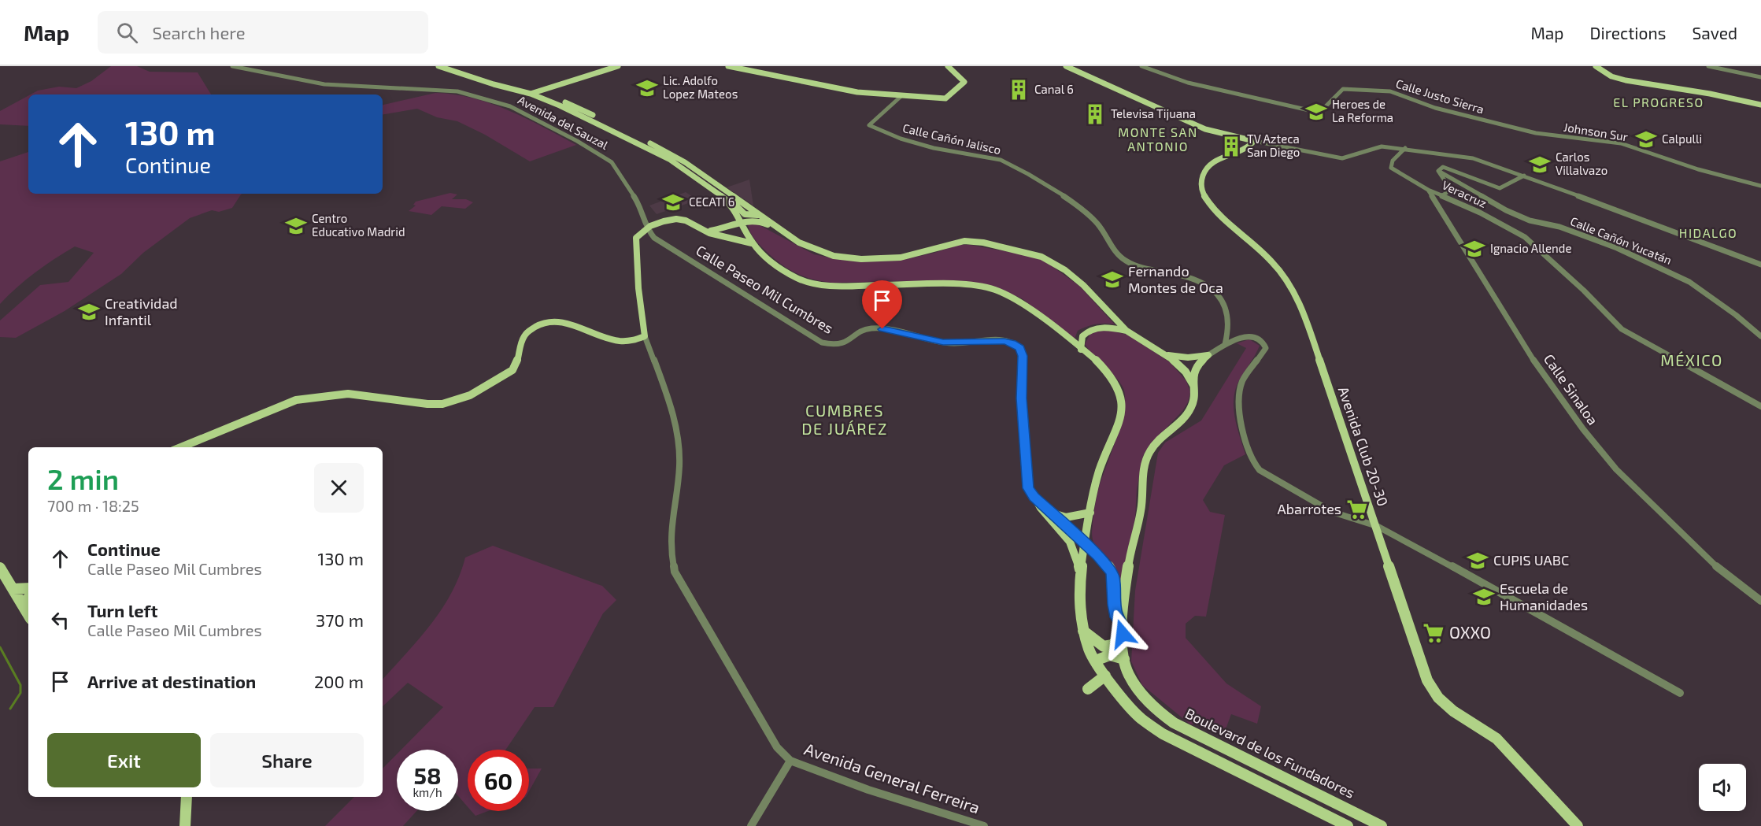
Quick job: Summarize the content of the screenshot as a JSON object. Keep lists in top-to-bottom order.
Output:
{
  "streets": {
    "main road": ["Avenida Club 20-30", "Boulevard de los Fundadores"],
    "street": [
      "Calle Justo Sierra",
      "Avenida del Sauzal",
      "Johnson Sur",
      "Calle Cañón Jalisco",
      "Veracruz",
      "Calle Cañón Yucatán",
      "Calle Paseo Mil Cumbres",
      "Calle Sinaloa",
      "Avenida General Ferreira"
    ]
  },
  "crossings": [
    ["Calle Justo Sierra", "Johnson Sur"],
    ["Avenida del Sauzal", "Calle Paseo Mil Cumbres"],
    ["Veracruz", "Calle Sinaloa"]
  ],
  "districts": [
    "EL PROGRESO",
    "MONTE SAN ANTONIO",
    "HIDALGO",
    "MÉXICO",
    "CUMBRES DE JUÁREZ"
  ],
  "places": {
    "school or university": [
      "Lic. Adolfo Lopez Mateos",
      "Heroes de La Reforma",
      "Calpulli",
      "Carlos Villalvazo",
      "CECATI 6",
      "Centro Educativo Madrid",
      "Ignacio Allende",
      "Fernando Montes de Oca",
      "Creatividad Infantil",
      "CUPIS UABC",
      "Escuela de Humanidades"
    ],
    "building": ["Canal 6", "Televisa Tijuana", "TV Azteca San Diego"],
    "supermarket": ["Abarrotes", "OXXO"]
  },
  "page": {
    "header": "Map",
    "search": "Search here",
    "nav": ["Map", "Directions", "Saved"],
    "turn": ["130 m", "Continue"],
    "heading": ["2 min", "700 m · 18:25"],
    "list": [
      {
        "name": "Continue",
        "note": "Calle Paseo Mil Cumbres",
        "value": "130 m"
      },
      {
        "name": "Turn left",
        "note": "Calle Paseo Mil Cumbres",
        "value": "370 m"
      },
      {
        "name": "Arrive at destination",
        "value": "200 m"
      }
    ],
    "buttons": ["Exit", "Share"],
    "speed": "58 km/h",
    "limit": "60"
  }
}
